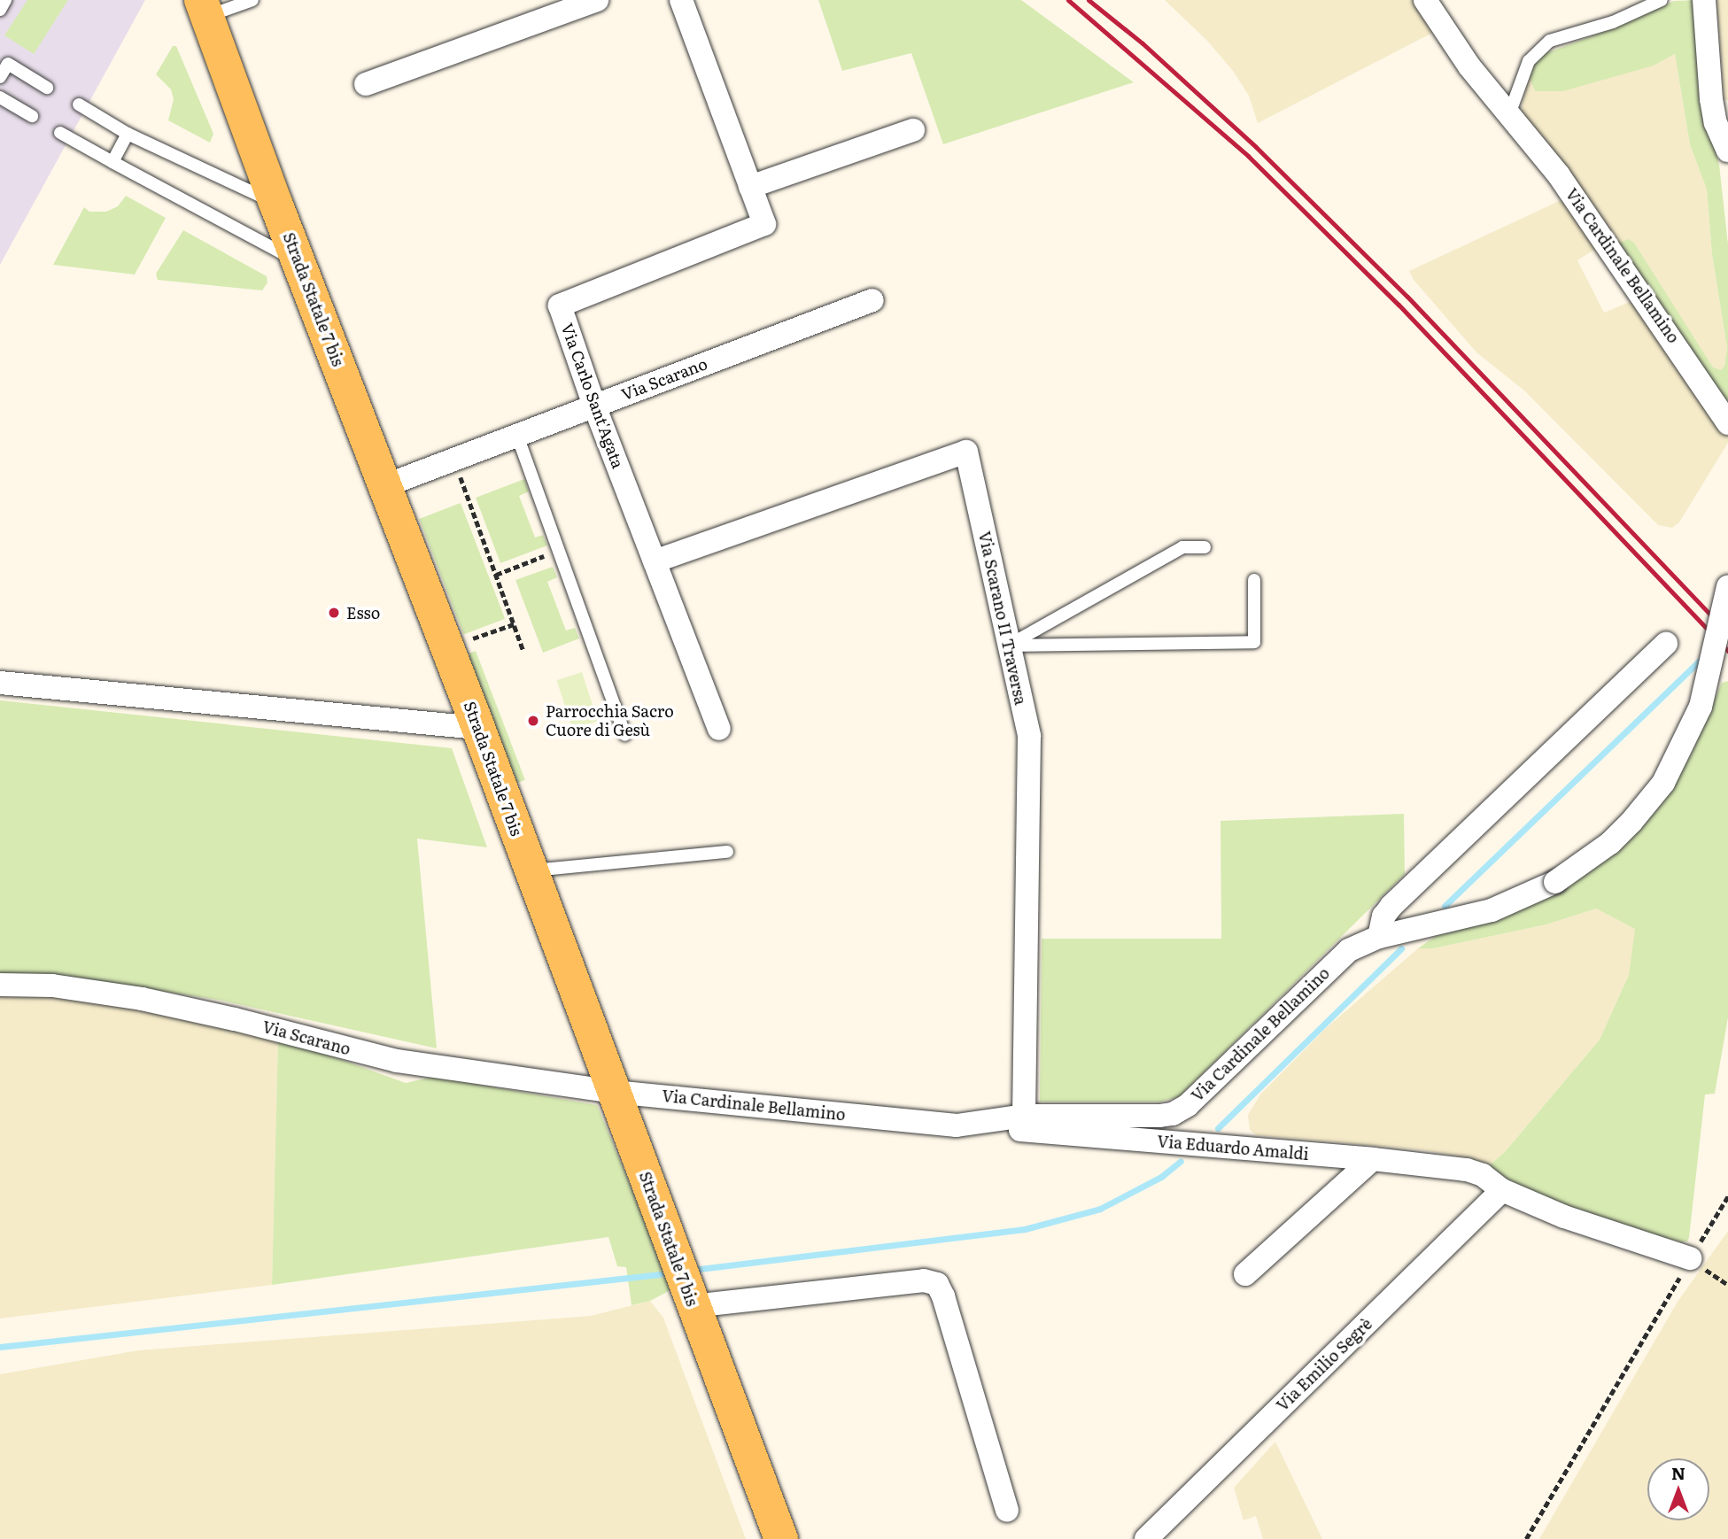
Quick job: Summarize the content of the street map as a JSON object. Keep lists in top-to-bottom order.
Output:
{
  "streets": {
    "main road": ["Strada Statale 7 bis"],
    "street": [
      "Via Cardinale Bellamino",
      "Via Scarano",
      "Via Carlo Sant'Agata",
      "Via Scarano II Traversa",
      "Via Eduardo Amaldi",
      "Via Emilio Segrè"
    ]
  },
  "crossings": [
    ["Via Cardinale Bellamino", "Strada Statale 7 bis"],
    ["Via Cardinale Bellamino", "Via Scarano"],
    ["Via Cardinale Bellamino", "Via Scarano II Traversa"],
    ["Via Cardinale Bellamino", "Via Eduardo Amaldi"],
    ["Strada Statale 7 bis", "Via Scarano"],
    ["Via Scarano", "Via Carlo Sant'Agata"],
    ["Via Carlo Sant'Agata", "Via Scarano II Traversa"],
    ["Via Eduardo Amaldi", "Via Emilio Segrè"]
  ],
  "places": ["Esso", "Parrocchia Sacro Cuore di Gesù"],
  "north": "top"
}
